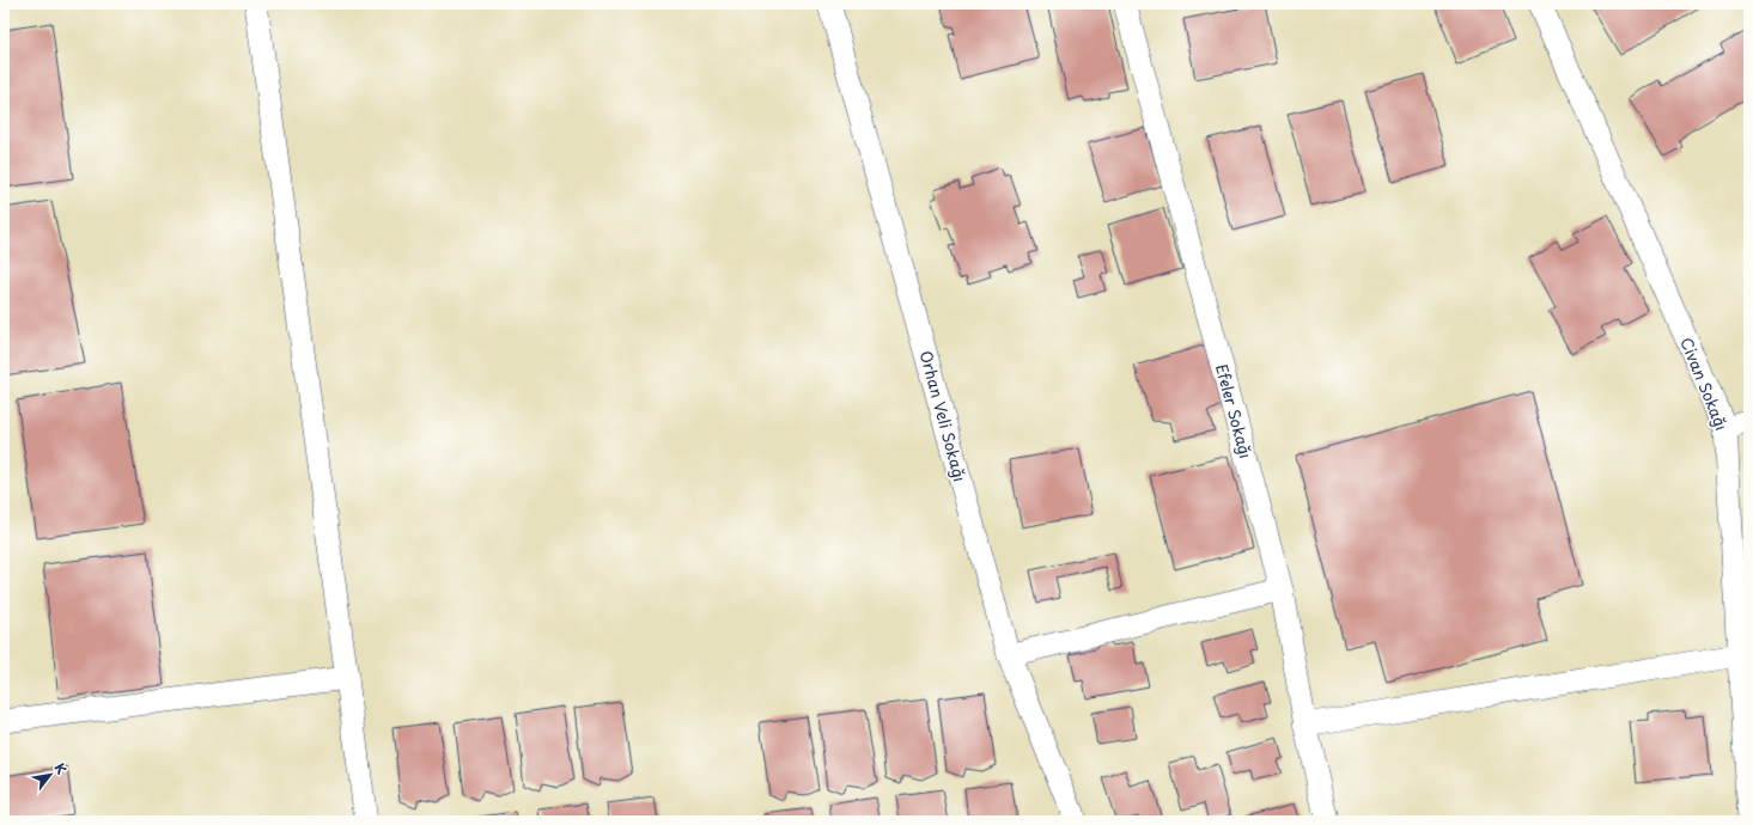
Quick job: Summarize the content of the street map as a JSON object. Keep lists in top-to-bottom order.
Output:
{
  "streets": {
    "street": ["Civan Sokağı", "Efeler Sokağı", "Orhan Veli Sokağı"]
  },
  "north": "top right"
}
